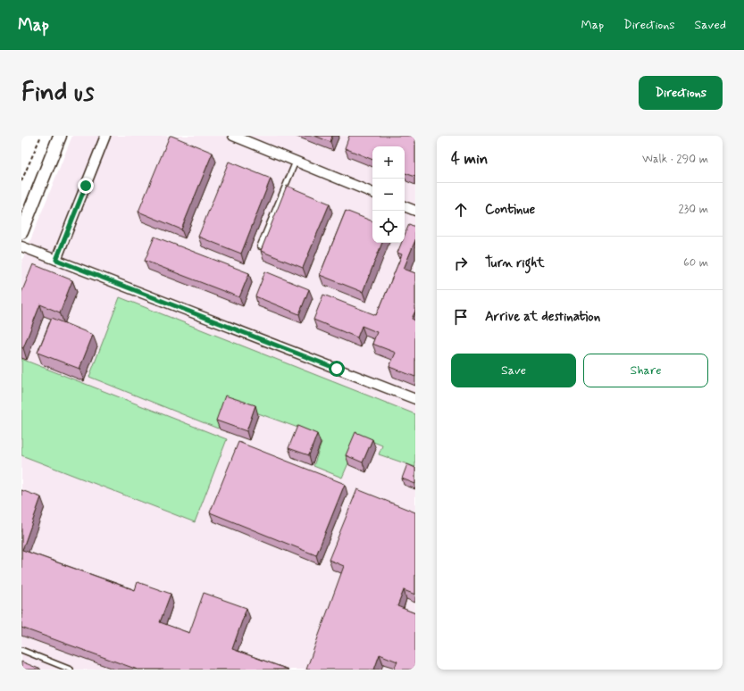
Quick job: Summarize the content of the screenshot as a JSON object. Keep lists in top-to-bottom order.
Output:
{
  "page": {
    "header": "Map",
    "nav": ["Map", "Directions", "Saved"],
    "buttons": [
      "Directions",
      ["Save", "Share"]
    ],
    "title": "Find us",
    "heading": ["4 min", "Walk · 290 m"],
    "map_buttons": ["+", "−"],
    "list": [
      ["Continue", "230 m"],
      ["Turn right", "60 m"],
      "Arrive at destination"
    ]
  }
}
